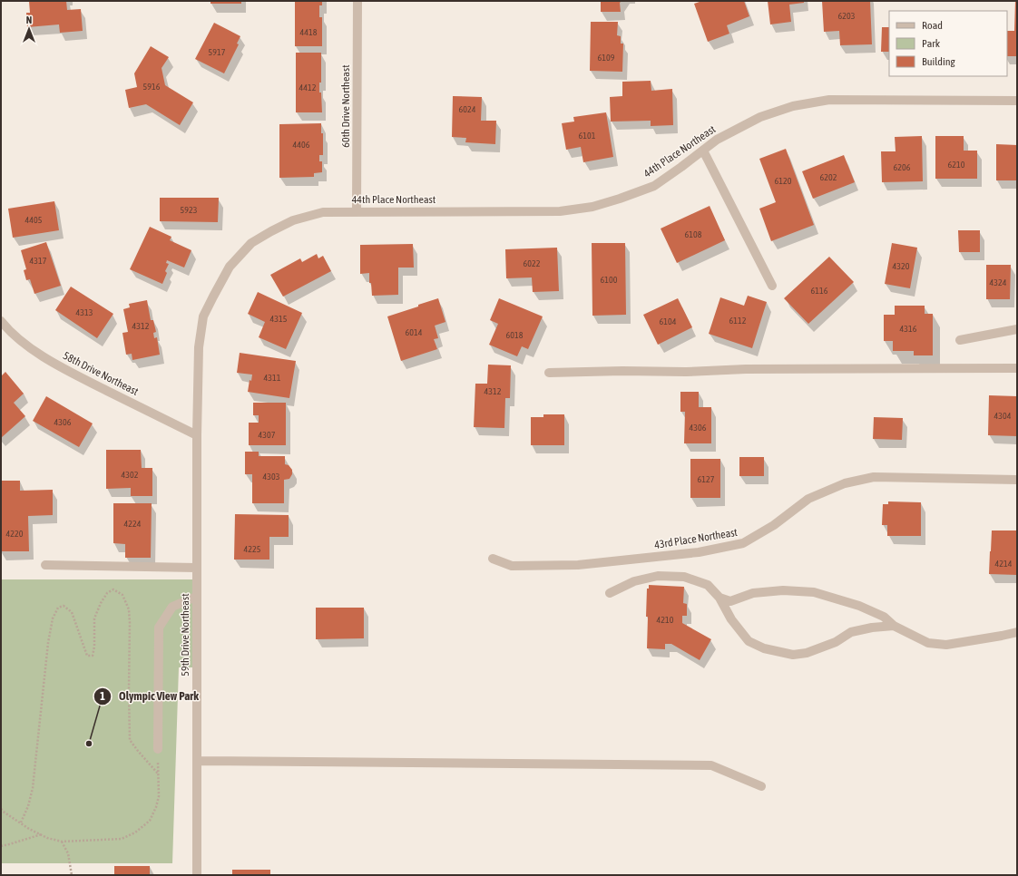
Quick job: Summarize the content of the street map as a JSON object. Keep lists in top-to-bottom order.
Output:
{
  "streets": {
    "street": [
      "60th Drive Northeast",
      "44th Place Northeast",
      "58th Drive Northeast",
      "43rd Place Northeast",
      "59th Drive Northeast"
    ]
  },
  "crossings": [
    ["60th Drive Northeast", "44th Place Northeast"],
    ["44th Place Northeast", "58th Drive Northeast"]
  ],
  "places": ["Olympic View Park"],
  "house_numbers": [
    "6203",
    "4418",
    "5917",
    "6109",
    "5916",
    "4412",
    "6024",
    "6101",
    "4406",
    "6210",
    "6206",
    "6202",
    "6120",
    "5923",
    "4405",
    "6108",
    "4317",
    "6022",
    "4320",
    "6100",
    "4324",
    "6116",
    "4313",
    "4315",
    "6112",
    "6104",
    "4312",
    "4316",
    "6014",
    "6018",
    "4311",
    "4312",
    "4304",
    "4306",
    "4306",
    "4307",
    "4302",
    "4303",
    "6127",
    "4224",
    "4220",
    "4225",
    "4214",
    "4210"
  ],
  "legend": ["Road", "Park", "Building"],
  "north": "top"
}
